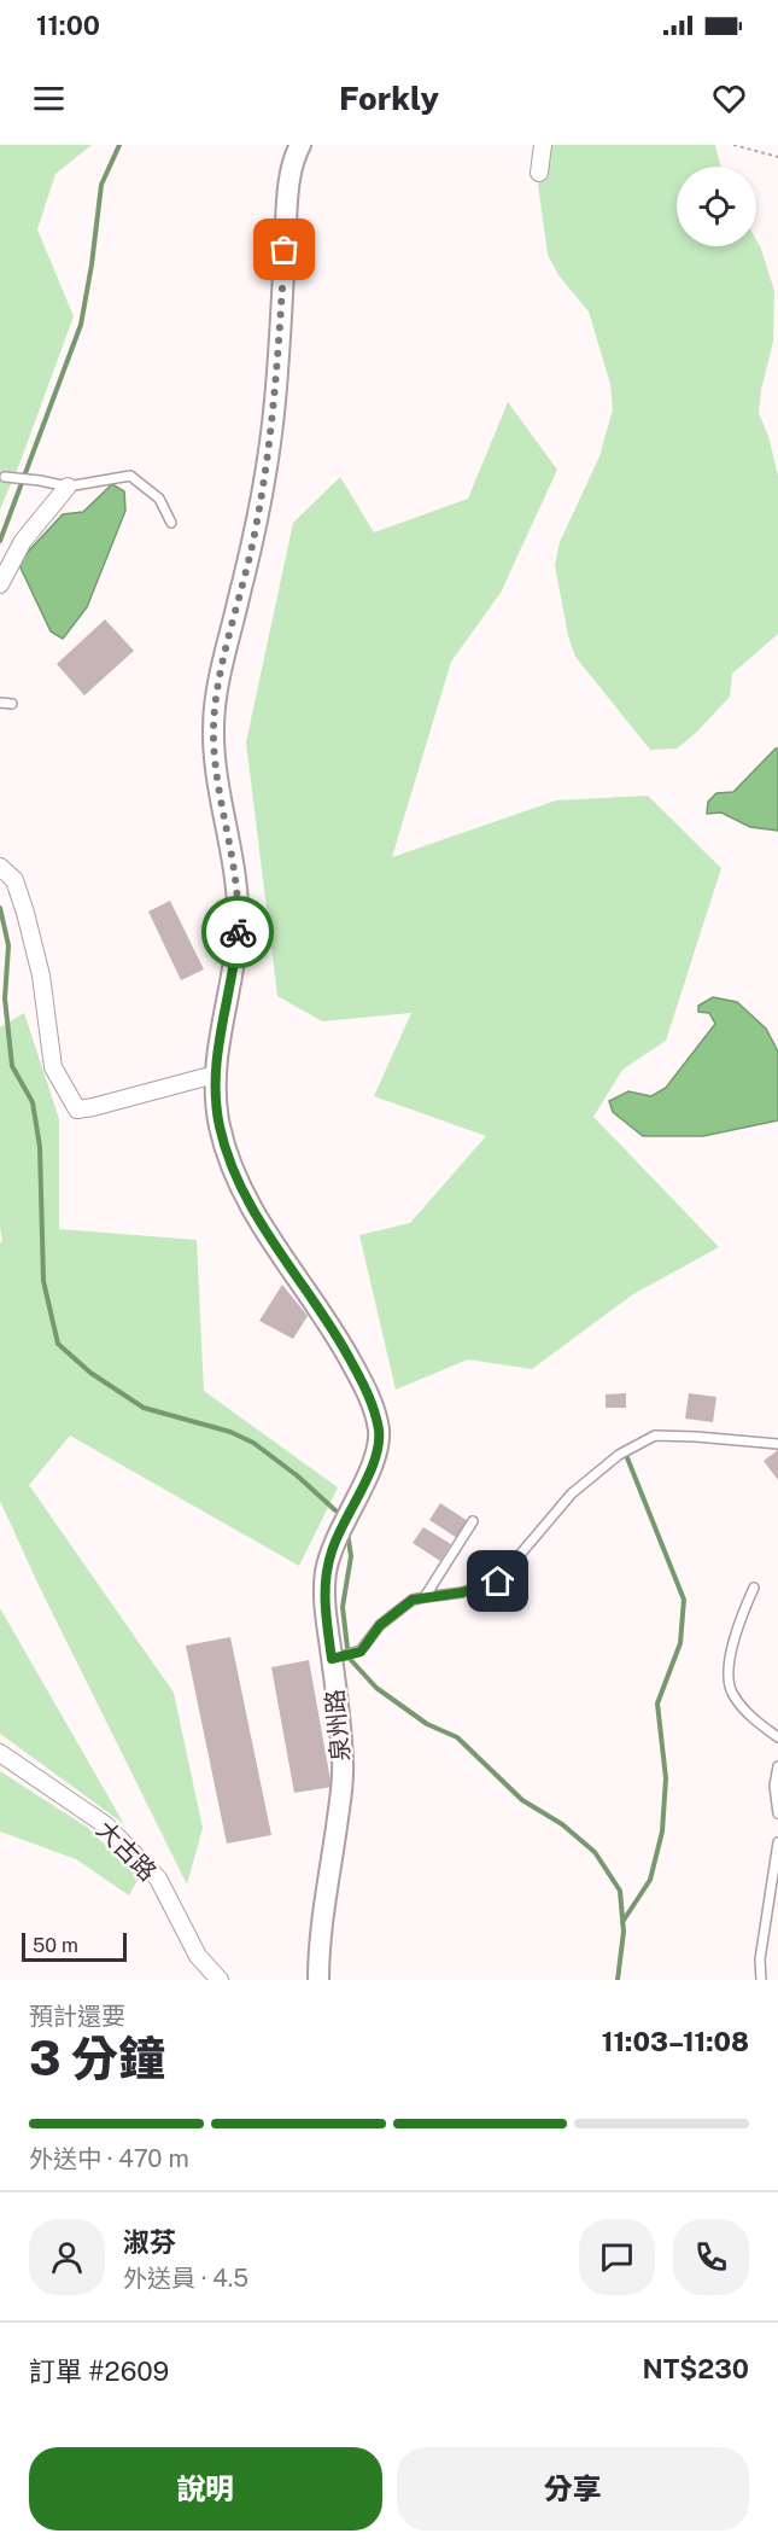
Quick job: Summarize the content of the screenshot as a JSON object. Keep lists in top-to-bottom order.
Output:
{
  "streets": {
    "street": ["泉州路", "大古路"]
  },
  "scale_bar": "50 m",
  "page": {
    "status": "11:00",
    "header": "Forkly",
    "scale": "50 m",
    "heading": ["3 分鐘", "預計還要", "11:03–11:08"],
    "panel": [
      "淑芬",
      "外送員 · 4.5",
      "訂單 #2609",
      "NT$230"
    ],
    "bar": "外送中 · 470 m",
    "buttons": ["說明", "分享"]
  }
}
